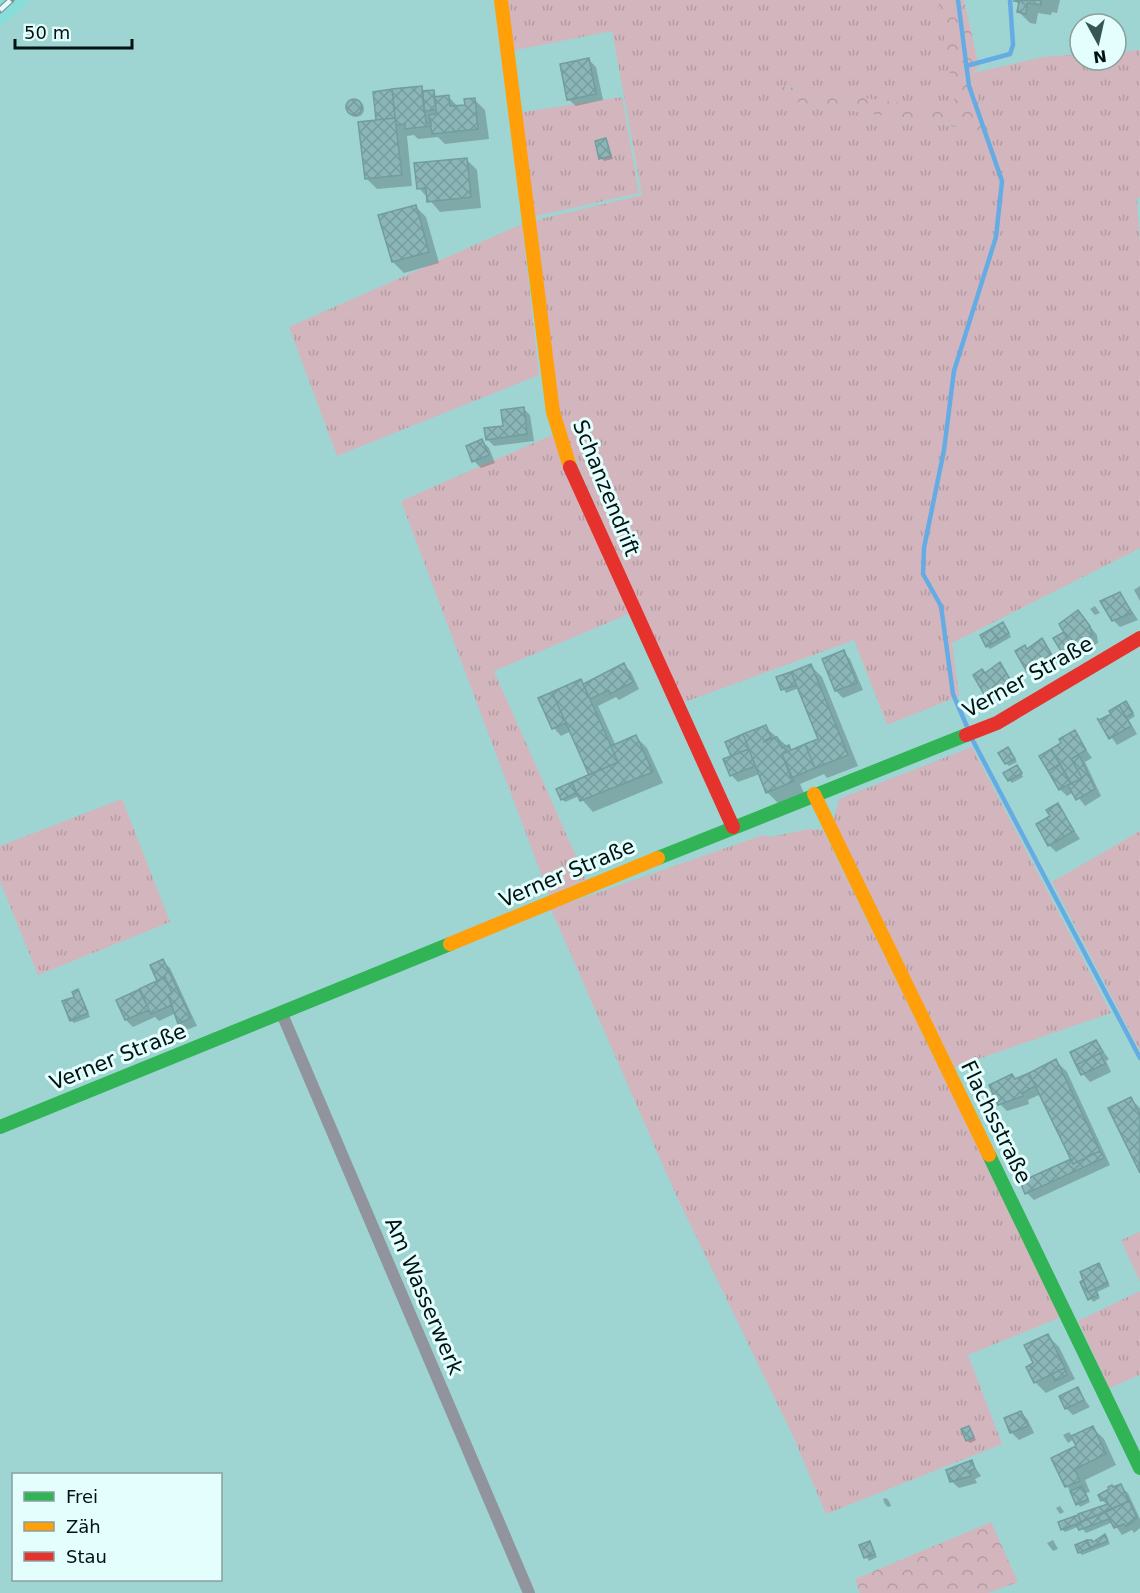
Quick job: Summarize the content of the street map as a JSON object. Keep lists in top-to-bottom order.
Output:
{
  "streets": {
    "street": [
      "Schanzendrift",
      "Verner Straße",
      "Flachsstraße",
      "Am Wasserwerk"
    ]
  },
  "crossings": [
    ["Schanzendrift", "Verner Straße"],
    ["Verner Straße", "Flachsstraße"],
    ["Verner Straße", "Am Wasserwerk"]
  ],
  "legend": ["Frei", "Zäh", "Stau"],
  "scale_bar": "50 m",
  "north": "bottom"
}
